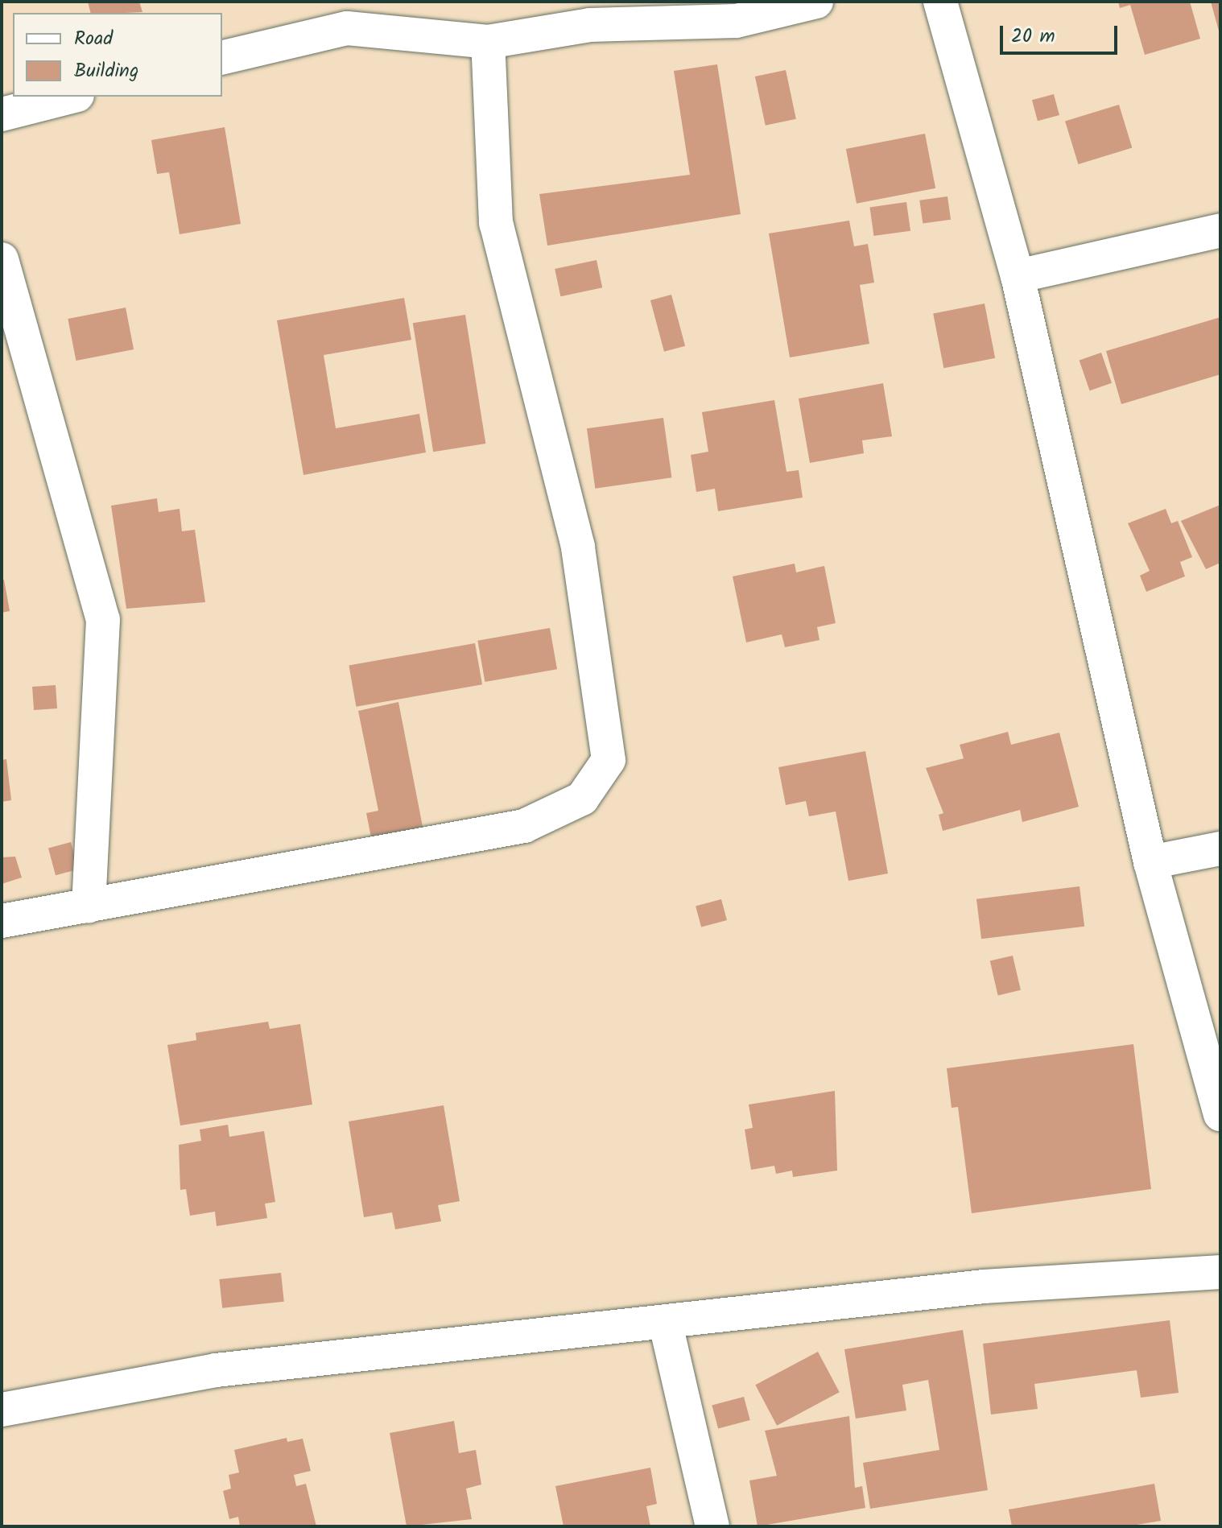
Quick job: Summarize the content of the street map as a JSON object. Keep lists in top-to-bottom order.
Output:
{
  "legend": ["Road", "Building"],
  "scale_bar": "20 m"
}
